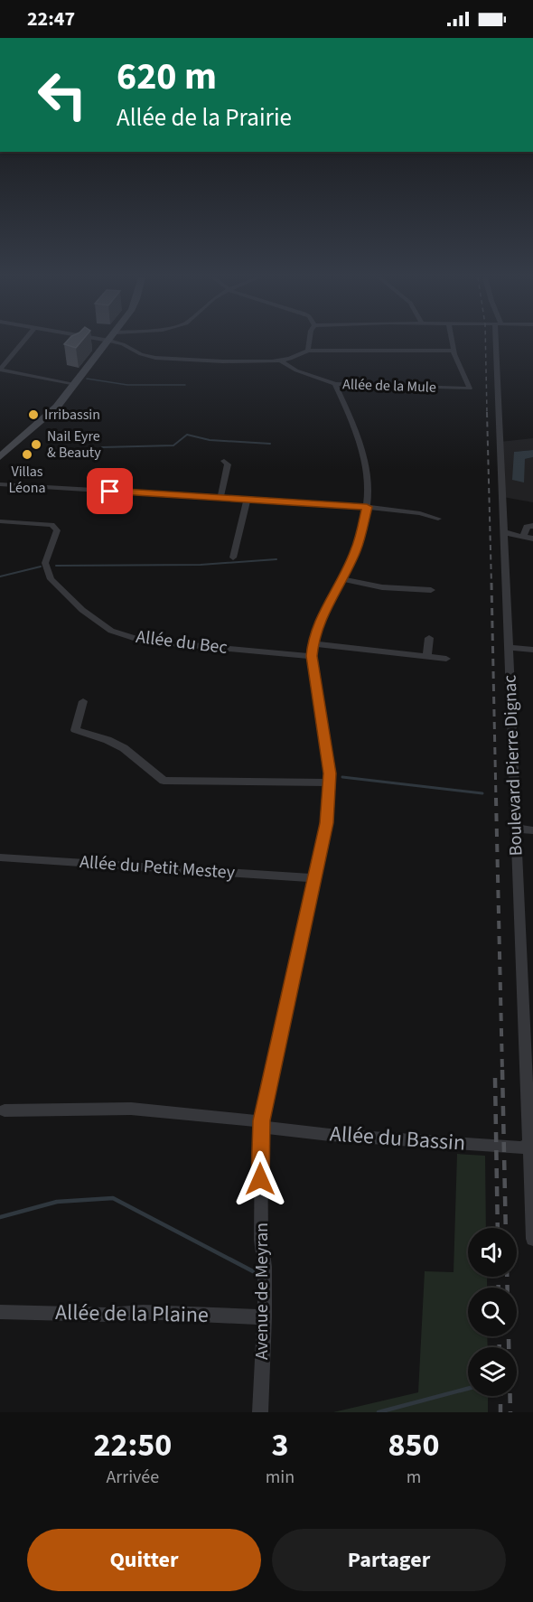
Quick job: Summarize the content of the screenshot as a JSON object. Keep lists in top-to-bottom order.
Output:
{
  "streets": {
    "street": [
      "Allée de la Mule",
      "Allée du Bec",
      "Boulevard Pierre Dignac",
      "Allée du Petit Mestey",
      "Allée du Bassin",
      "Avenue de Meyran",
      "Allée de la Plaine"
    ]
  },
  "crossings": [
    ["Allée de la Mule", "Avenue de Meyran"],
    ["Allée du Bec", "Avenue de Meyran"],
    ["Boulevard Pierre Dignac", "Allée du Bassin"],
    ["Allée du Petit Mestey", "Avenue de Meyran"],
    ["Allée du Bassin", "Avenue de Meyran"],
    ["Avenue de Meyran", "Allée de la Plaine"]
  ],
  "places": ["Irribassin", "Nail Eyre & Beauty", "Villas Léona"],
  "page": {
    "status": "22:47",
    "turn": ["620 m", "Allée de la Prairie"],
    "eta": [
      "22:50",
      "Arrivée",
      "3",
      "min",
      "850",
      "m"
    ],
    "buttons": ["Quitter", "Partager"]
  }
}
